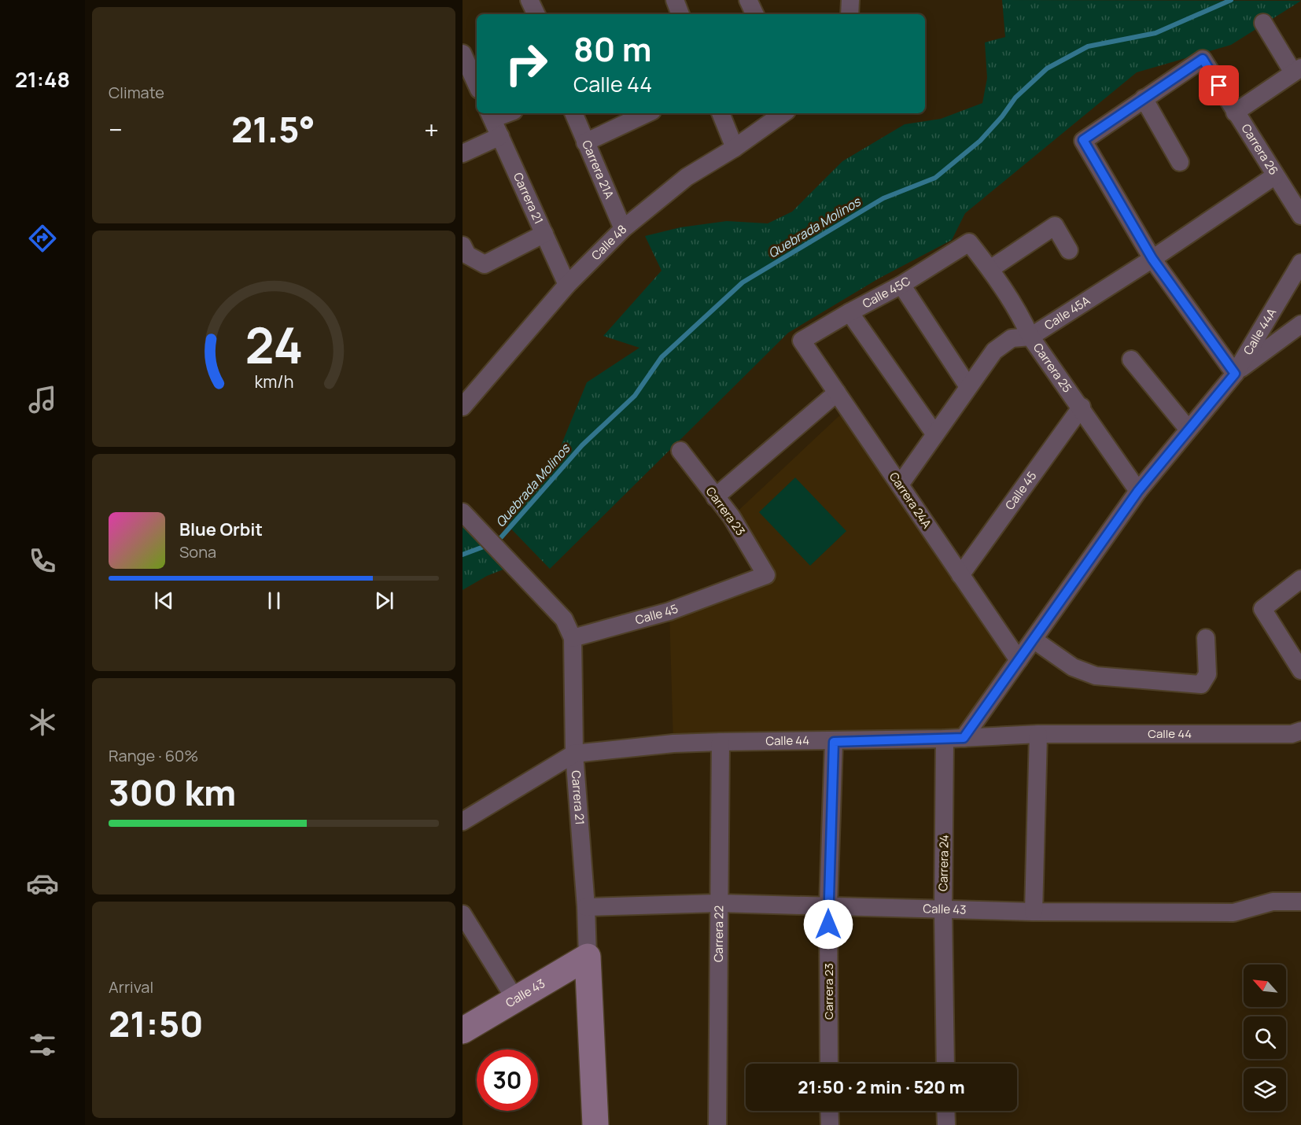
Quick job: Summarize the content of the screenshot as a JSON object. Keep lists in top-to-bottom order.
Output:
{
  "streets": {
    "street": [
      "Carrera 26",
      "Carrera 21A",
      "Carrera 21",
      "Calle 48",
      "Calle 45C",
      "Calle 45A",
      "Calle 44A",
      "Carrera 25",
      "Calle 45",
      "Carrera 24A",
      "Carrera 23",
      "Calle 44",
      "Carrera 24",
      "Calle 43",
      "Carrera 22"
    ]
  },
  "crossings": [
    ["Carrera 26", "Calle 45A"],
    ["Carrera 21A", "Calle 48"],
    ["Carrera 21", "Calle 48"],
    ["Carrera 21", "Calle 45"],
    ["Carrera 21", "Calle 44"],
    ["Carrera 21", "Calle 43"],
    ["Calle 45C", "Carrera 25"],
    ["Calle 45C", "Carrera 24A"],
    ["Calle 45A", "Carrera 25"],
    ["Calle 45A", "Carrera 24A"],
    ["Calle 44A", "Carrera 25"],
    ["Calle 44A", "Carrera 24A"],
    ["Calle 44A", "Calle 44"],
    ["Carrera 25", "Calle 45"],
    ["Calle 45", "Carrera 24A"],
    ["Calle 45", "Carrera 23"],
    ["Carrera 23", "Calle 44"],
    ["Carrera 23", "Calle 43"],
    ["Calle 44", "Carrera 24"],
    ["Calle 44", "Carrera 22"],
    ["Carrera 24", "Calle 43"],
    ["Calle 43", "Carrera 22"]
  ],
  "water": ["Quebrada Molinos"],
  "north": "top left",
  "page": {
    "tabs": "21:48",
    "tile": [
      "Climate",
      ["Range · 60%", "300 km"],
      ["Arrival", "21:50"]
    ],
    "turn": ["80 m", "Calle 44"],
    "heat": ["−", "21.5°", "+"],
    "song": ["Blue Orbit", "Sona"],
    "limit": "30",
    "trip": "21:50 · 2 min · 520 m",
    "gauge": ["24", "km/h"]
  }
}
